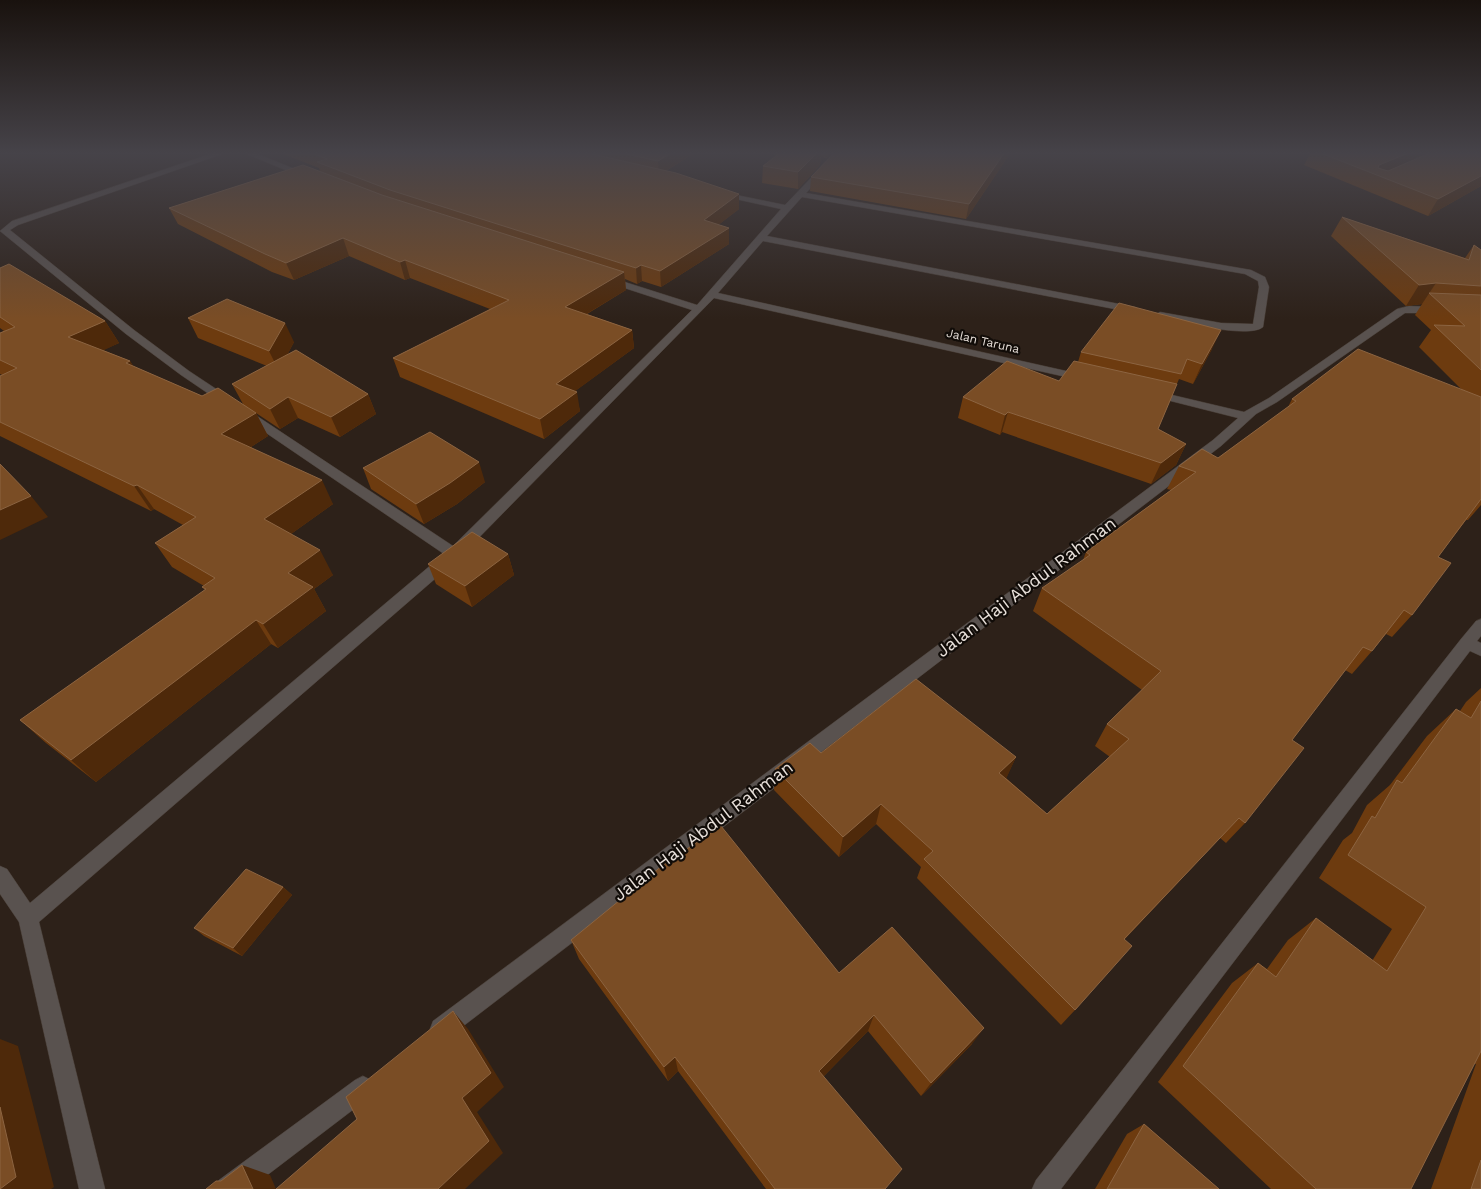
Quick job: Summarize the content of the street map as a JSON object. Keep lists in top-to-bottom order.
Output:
{
  "streets": {
    "street": ["Jalan Taruna", "Jalan Haji Abdul Rahman"]
  }
}
